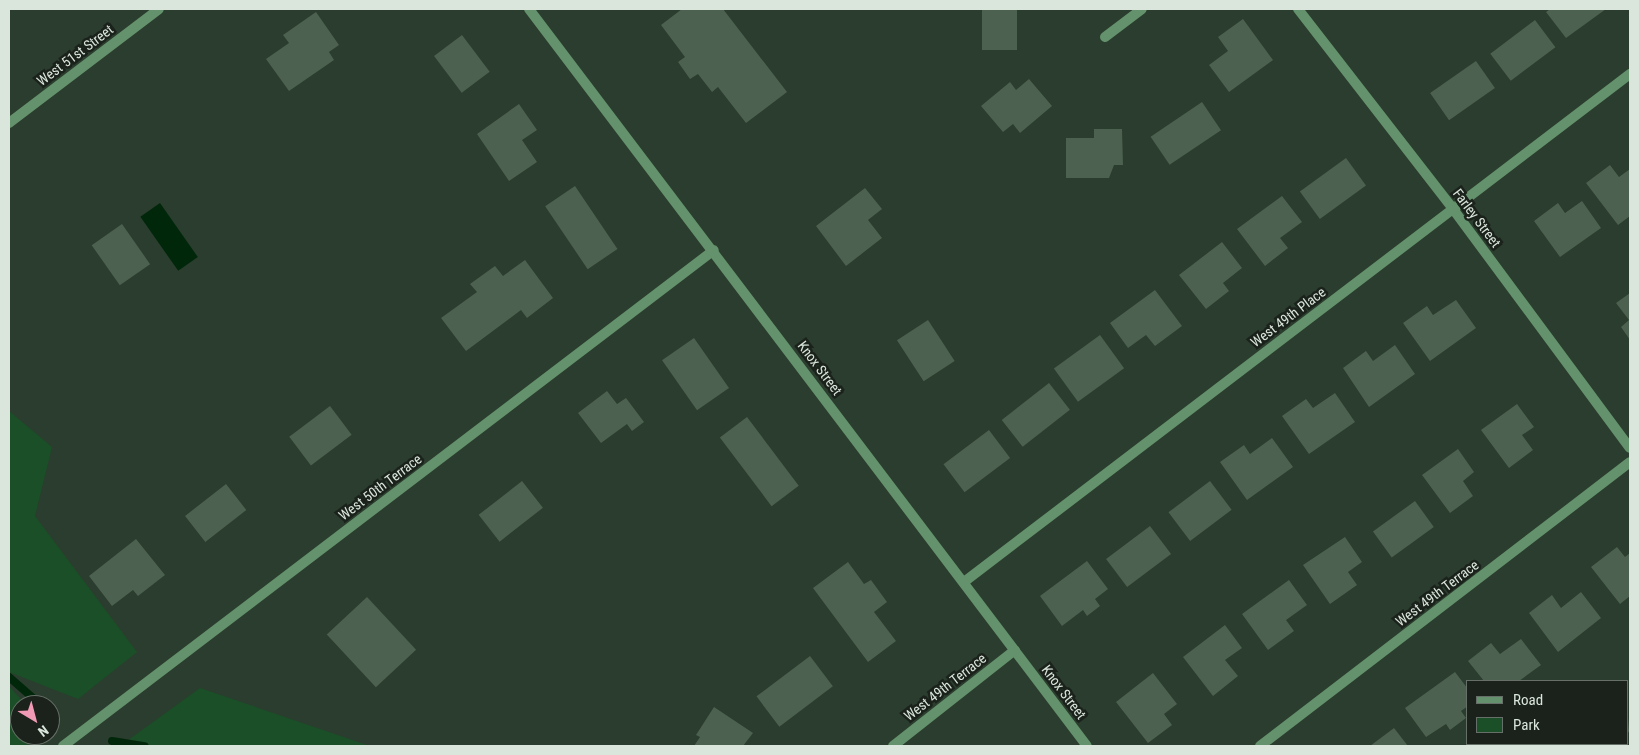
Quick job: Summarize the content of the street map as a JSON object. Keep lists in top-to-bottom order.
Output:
{
  "streets": {
    "street": [
      "West 51st Street",
      "Farley Street",
      "West 49th Place",
      "Knox Street",
      "West 50th Terrace",
      "West 49th Terrace"
    ]
  },
  "crossings": [
    ["Farley Street", "West 49th Place"],
    ["West 49th Place", "Knox Street"],
    ["Knox Street", "West 50th Terrace"],
    ["Knox Street", "West 49th Terrace"]
  ],
  "legend": ["Road", "Park"],
  "north": "bottom right"
}
